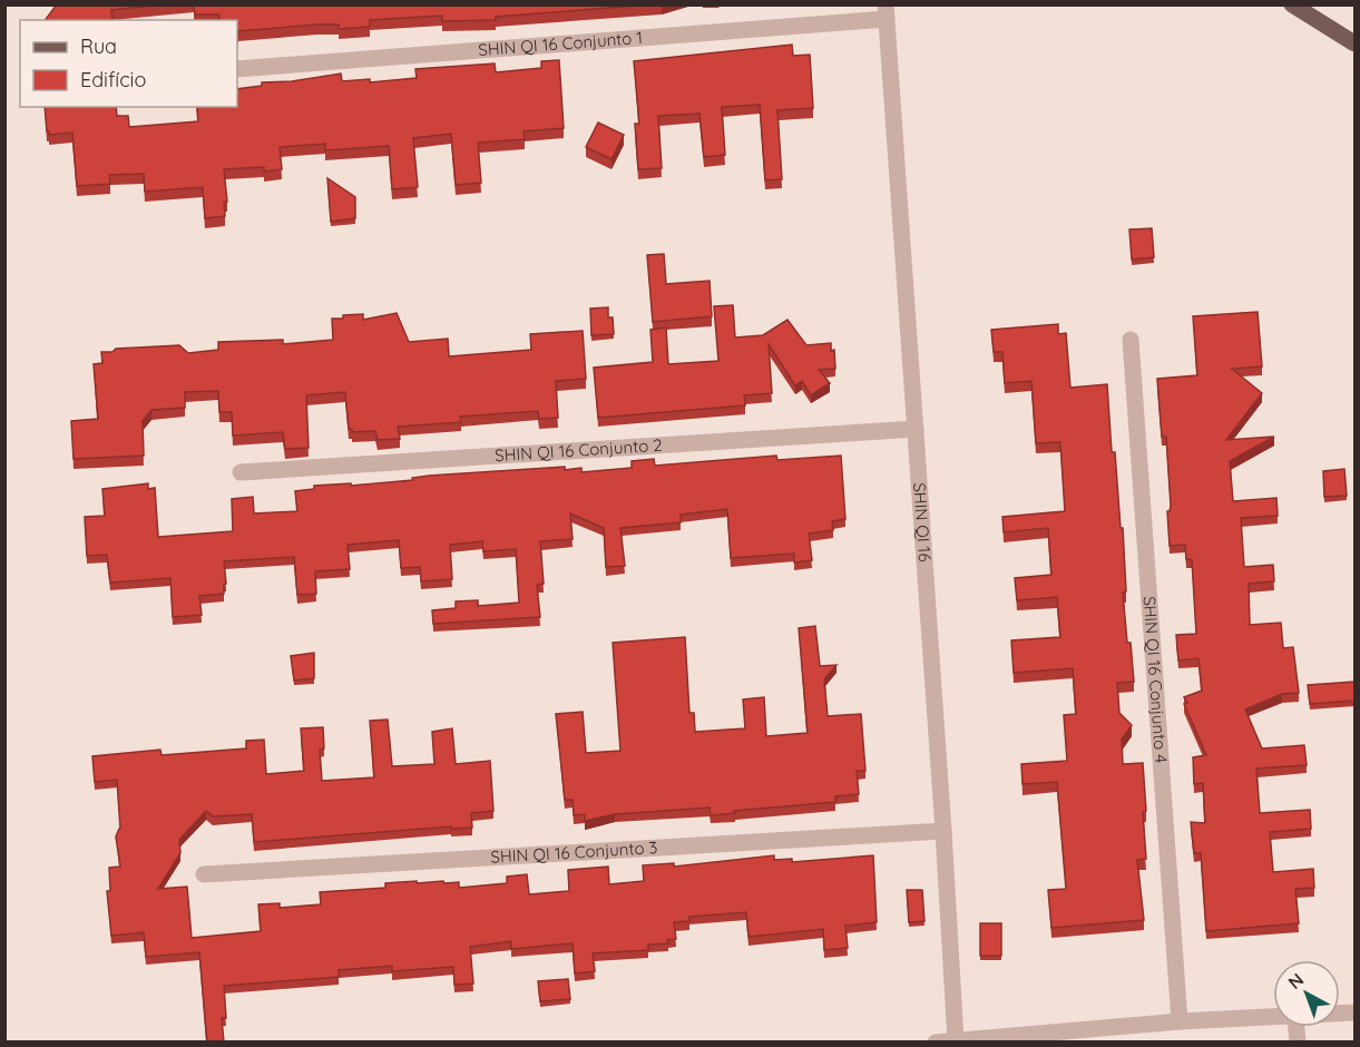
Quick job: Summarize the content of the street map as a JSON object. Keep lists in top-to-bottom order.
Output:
{
  "streets": {
    "street": [
      "SHIN QI 16 Conjunto 1",
      "SHIN QI 16 Conjunto 2",
      "SHIN QI 16",
      "SHIN QI 16 Conjunto 4",
      "SHIN QI 16 Conjunto 3"
    ]
  },
  "crossings": [
    ["SHIN QI 16 Conjunto 1", "SHIN QI 16"],
    ["SHIN QI 16 Conjunto 2", "SHIN QI 16"],
    ["SHIN QI 16", "SHIN QI 16 Conjunto 3"]
  ],
  "legend": ["Rua", "Edifício"],
  "north": "top left"
}
